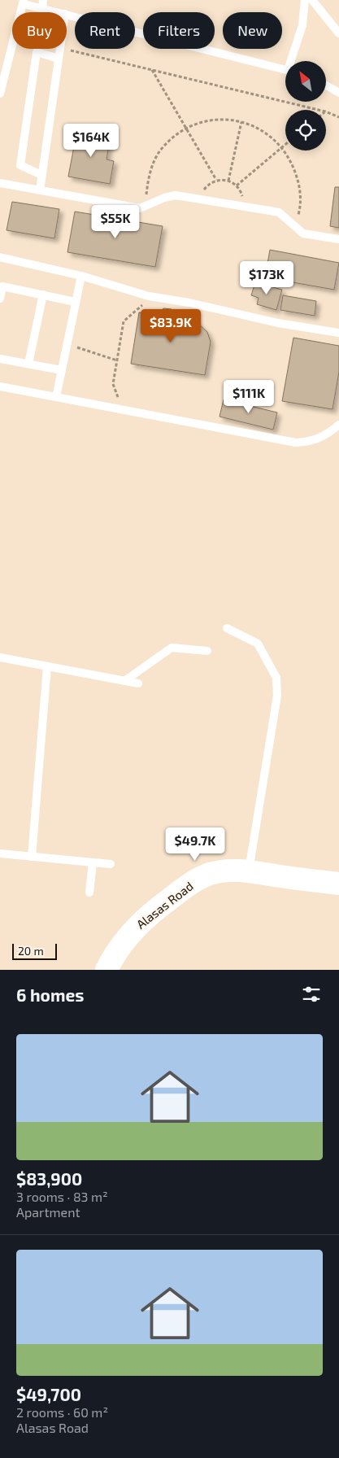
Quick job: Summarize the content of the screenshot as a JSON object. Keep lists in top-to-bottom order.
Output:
{
  "streets": {
    "street": ["Alasas Road"]
  },
  "scale_bar": "20 m",
  "north": "top left",
  "page": {
    "chip": [
      "Buy",
      "Rent",
      "Filters",
      "New"
    ],
    "price": [
      "$164K",
      "$55K",
      "$173K",
      "$83.9K",
      "$111K",
      "$49.7K"
    ],
    "scale": "20 m",
    "heading": "6 homes",
    "list": [
      {
        "name": "$83,900",
        "note": "3 rooms · 83 m² · Apartment"
      },
      {
        "name": "$49,700",
        "note": "2 rooms · 60 m² · Alasas Road"
      }
    ]
  }
}
